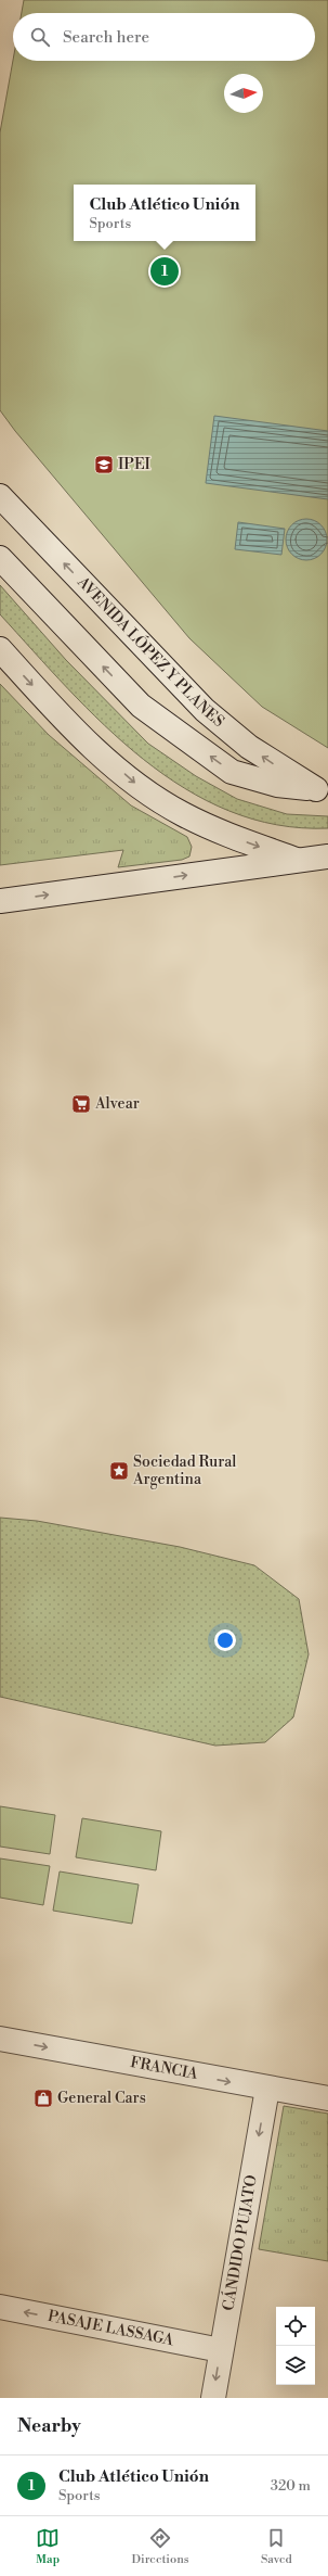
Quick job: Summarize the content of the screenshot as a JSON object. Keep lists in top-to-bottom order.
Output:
{
  "streets": {
    "main road": [
      "AVENIDA LÓPEZ Y PLANES",
      "FRANCIA",
      "CÁNDIDO PUJATO",
      "PASAJE LASSAGA"
    ]
  },
  "crossings": [
    ["FRANCIA", "CÁNDIDO PUJATO"],
    ["CÁNDIDO PUJATO", "PASAJE LASSAGA"]
  ],
  "one_way": ["FRANCIA", "CÁNDIDO PUJATO", "PASAJE LASSAGA"],
  "places": {
    "school or university": ["IPEI"],
    "supermarket": ["Alvear"],
    "place": ["Sociedad Rural Argentina"],
    "shop": ["General Cars"]
  },
  "north": "right",
  "page": {
    "search": "Search here",
    "popup": ["Club Atlético Unión", "Sports"],
    "pins": "1",
    "heading": "Nearby",
    "list": [
      {
        "mark": "1",
        "name": "Club Atlético Unión",
        "note": "Sports",
        "value": "320 m"
      }
    ],
    "nav": ["Map", "Directions", "Saved"]
  }
}
